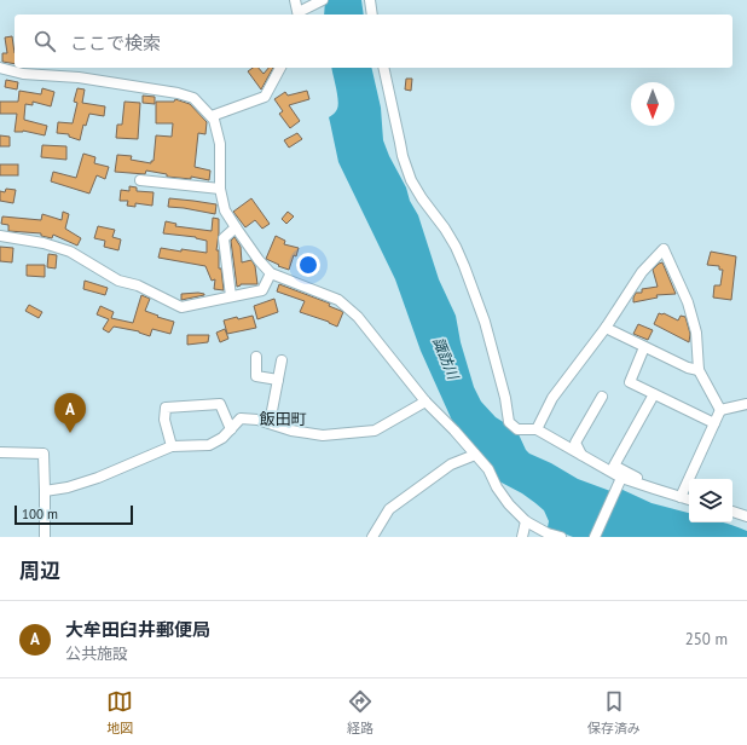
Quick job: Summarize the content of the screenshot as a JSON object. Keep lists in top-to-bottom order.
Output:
{
  "districts": ["飯田町"],
  "water": ["諏訪川"],
  "scale_bar": "100 m",
  "north": "bottom",
  "page": {
    "search": "ここで検索",
    "pins": "A",
    "scale": "100 m",
    "heading": "周辺",
    "list": [
      {
        "mark": "A",
        "name": "大牟田臼井郵便局",
        "note": "公共施設",
        "value": "250 m"
      }
    ],
    "nav": ["地図", "経路", "保存済み"]
  }
}
